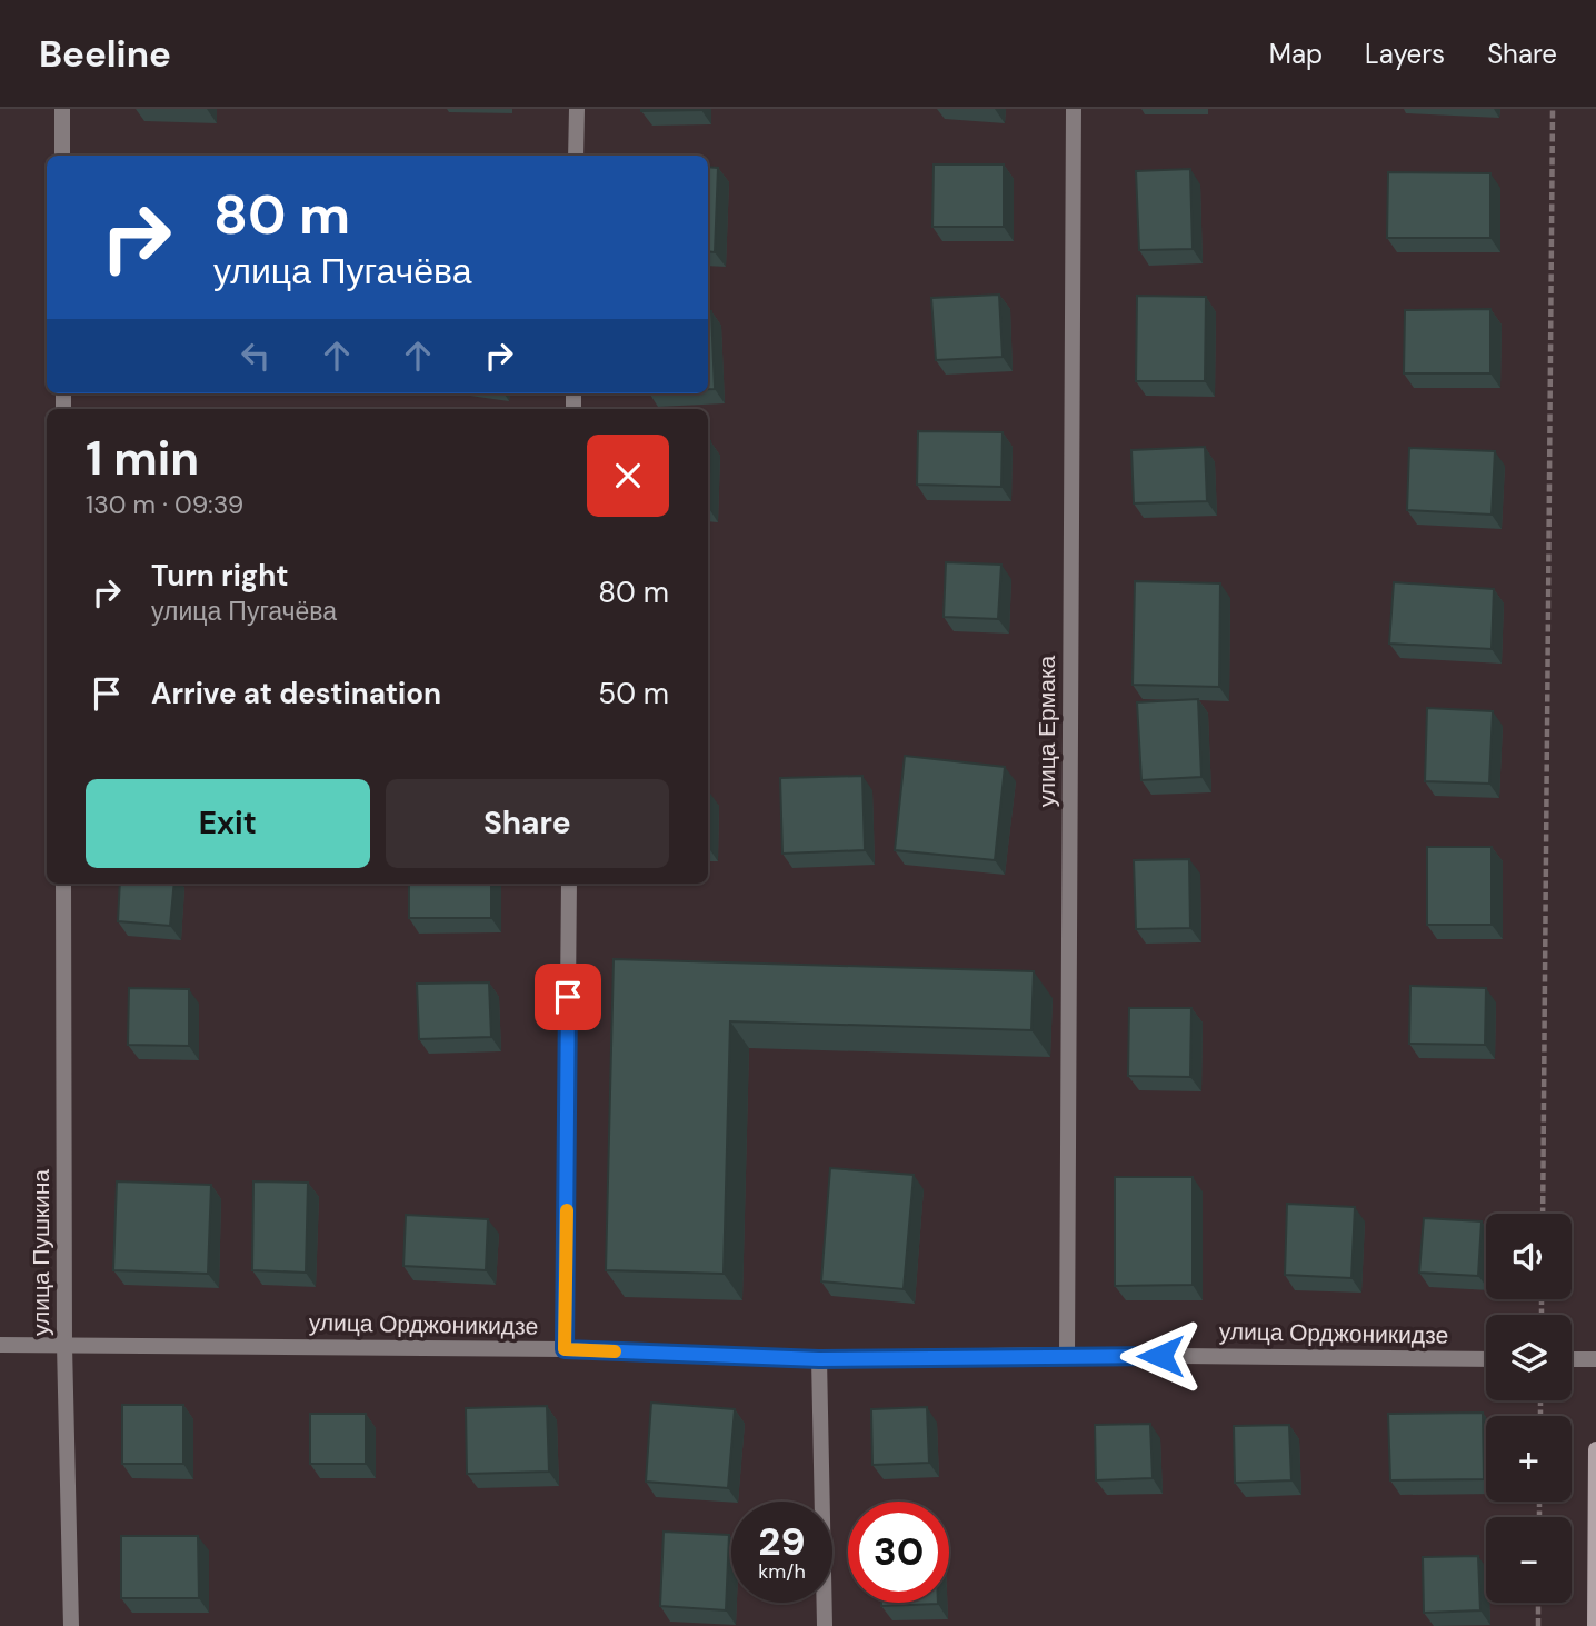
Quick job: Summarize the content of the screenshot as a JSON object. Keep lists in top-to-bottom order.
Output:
{
  "streets": {
    "street": ["улица Ермака", "улица Пушкина", "улица Орджоникидзе"]
  },
  "crossings": [
    ["улица Ермака", "улица Орджоникидзе"],
    ["улица Пушкина", "улица Орджоникидзе"]
  ],
  "page": {
    "header": "Beeline",
    "nav": ["Map", "Layers", "Share"],
    "turn": ["80 m", "улица Пугачёва"],
    "heading": ["1 min", "130 m · 09:39"],
    "list": [
      {
        "name": "Turn right",
        "note": "улица Пугачёва",
        "value": "80 m"
      },
      {
        "name": "Arrive at destination",
        "value": "50 m"
      }
    ],
    "buttons": ["Exit", "Share"],
    "map_buttons": ["+", "−"],
    "speed": "29 km/h",
    "limit": "30"
  }
}
